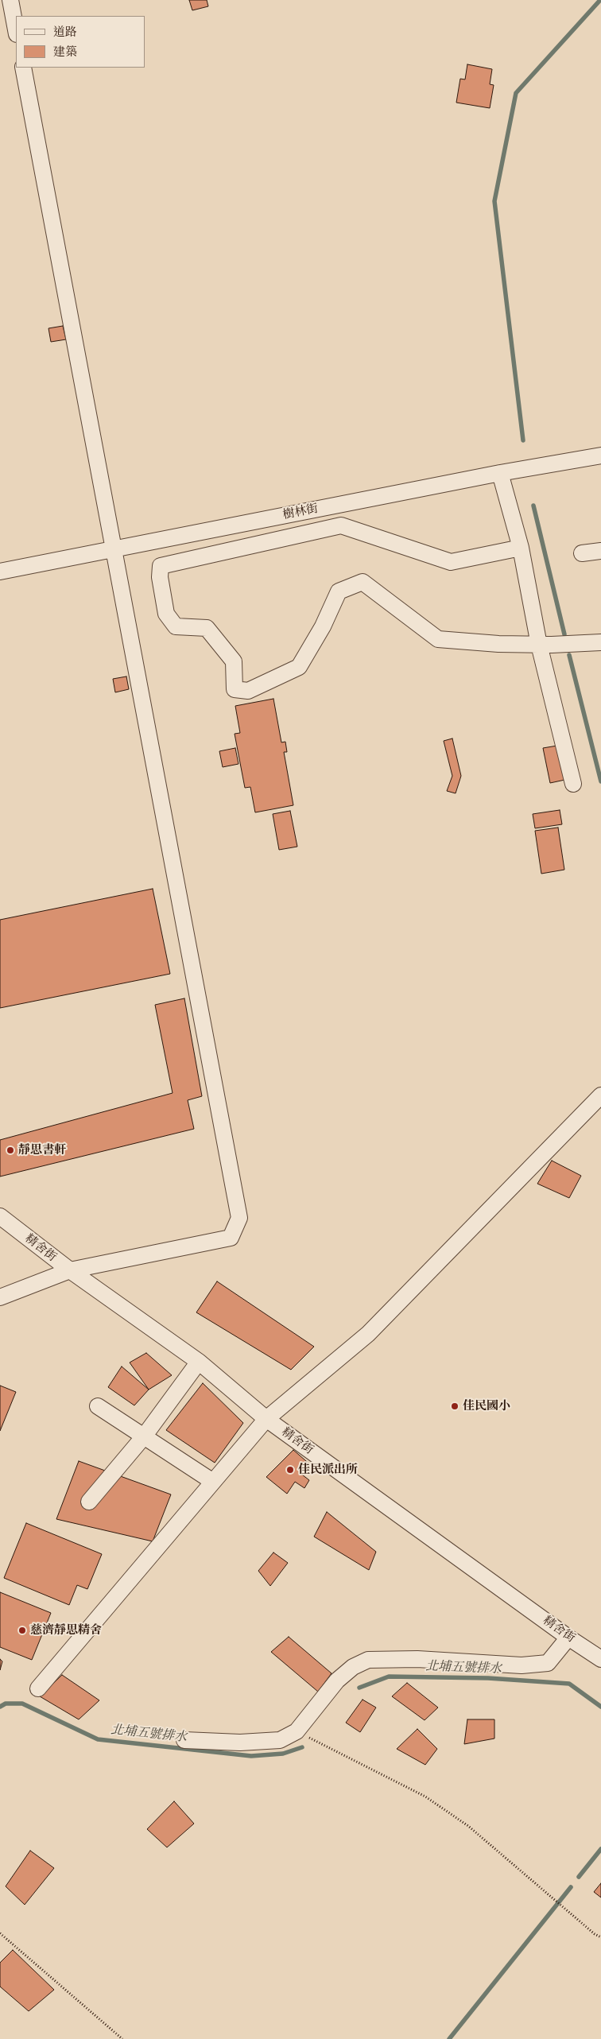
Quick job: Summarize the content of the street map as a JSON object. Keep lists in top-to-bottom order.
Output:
{
  "streets": {
    "street": ["樹林街", "精舍街"]
  },
  "water": ["北埔五號排水"],
  "places": [
    "靜思書軒",
    "佳民國小",
    "佳民派出所",
    "慈濟靜思精舍"
  ],
  "legend": ["道路", "建築"]
}
